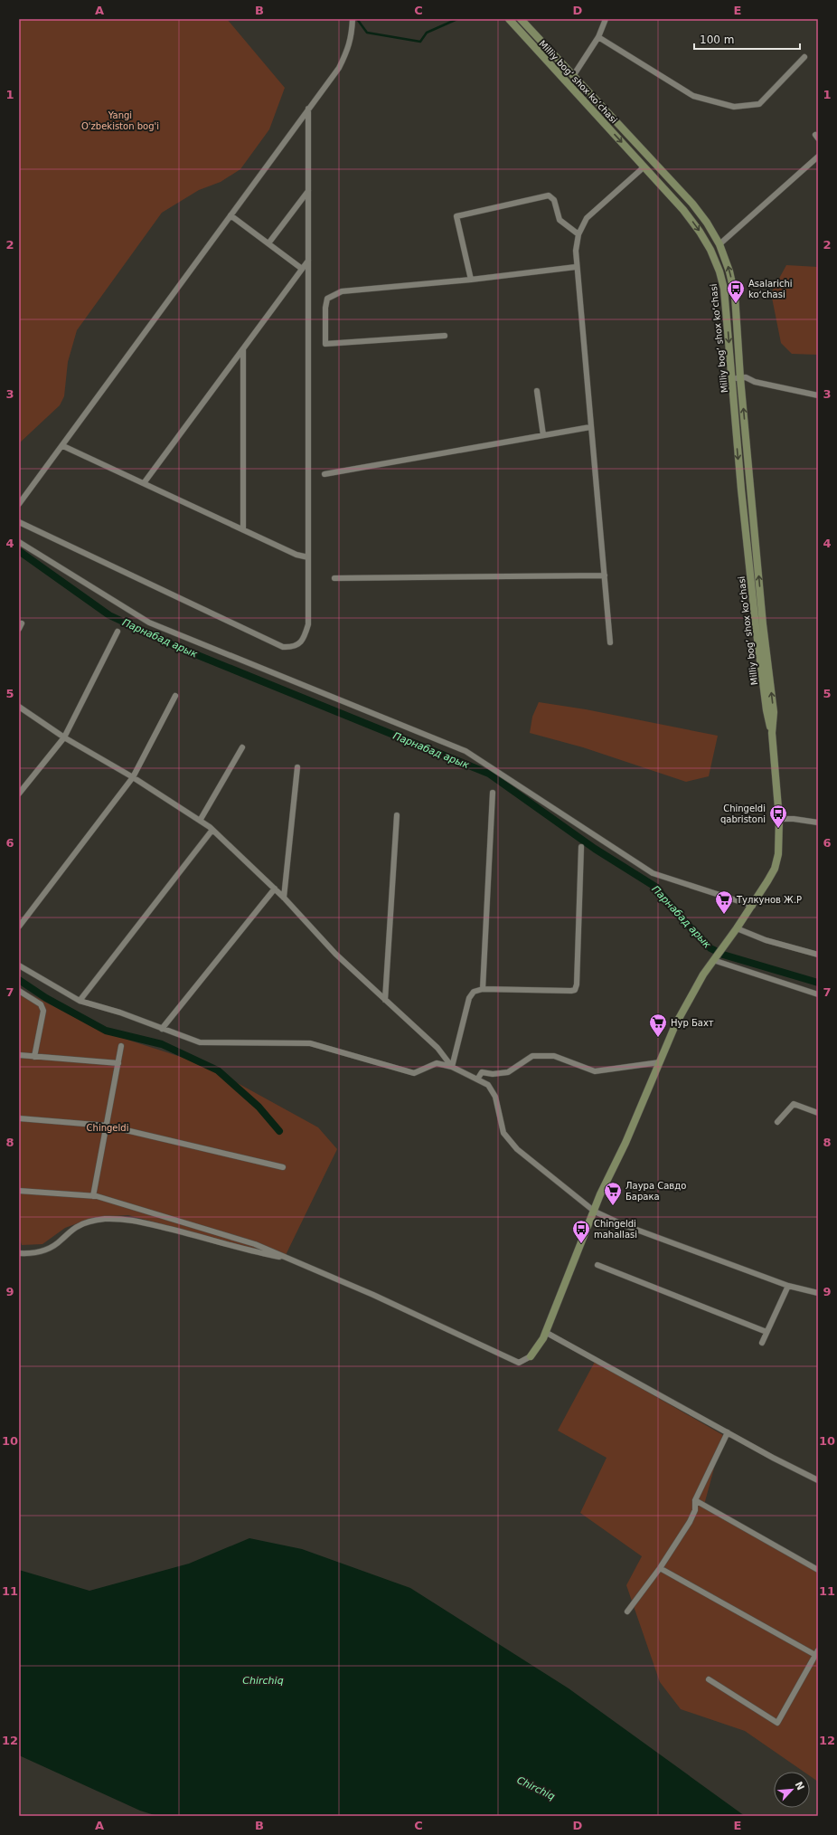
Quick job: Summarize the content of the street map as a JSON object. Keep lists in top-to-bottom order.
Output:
{
  "streets": {
    "main road": ["Milliy bog‘ shox ko‘chasi"]
  },
  "water": ["Парнабад арык", "Chirchiq"],
  "parks": ["Yangi O'zbekiston bog'i", "Chingeldi"],
  "places": {
    "bus stop": ["Asalarichi koʻchasi", "Chingeldi qabristoni", "Chingeldi mahallasi"],
    "supermarket": ["Тулкунов Ж.Р", "Нур Бахт", "Лаура Савдо Барака"]
  },
  "scale_bar": "100 m",
  "north": "top right",
  "grid": {
    "columns": [
      "A",
      "B",
      "C",
      "D",
      "E"
    ],
    "rows": [
      "1",
      "2",
      "3",
      "4",
      "5",
      "6",
      "7",
      "8",
      "9",
      "10",
      "11",
      "12"
    ]
  }
}
